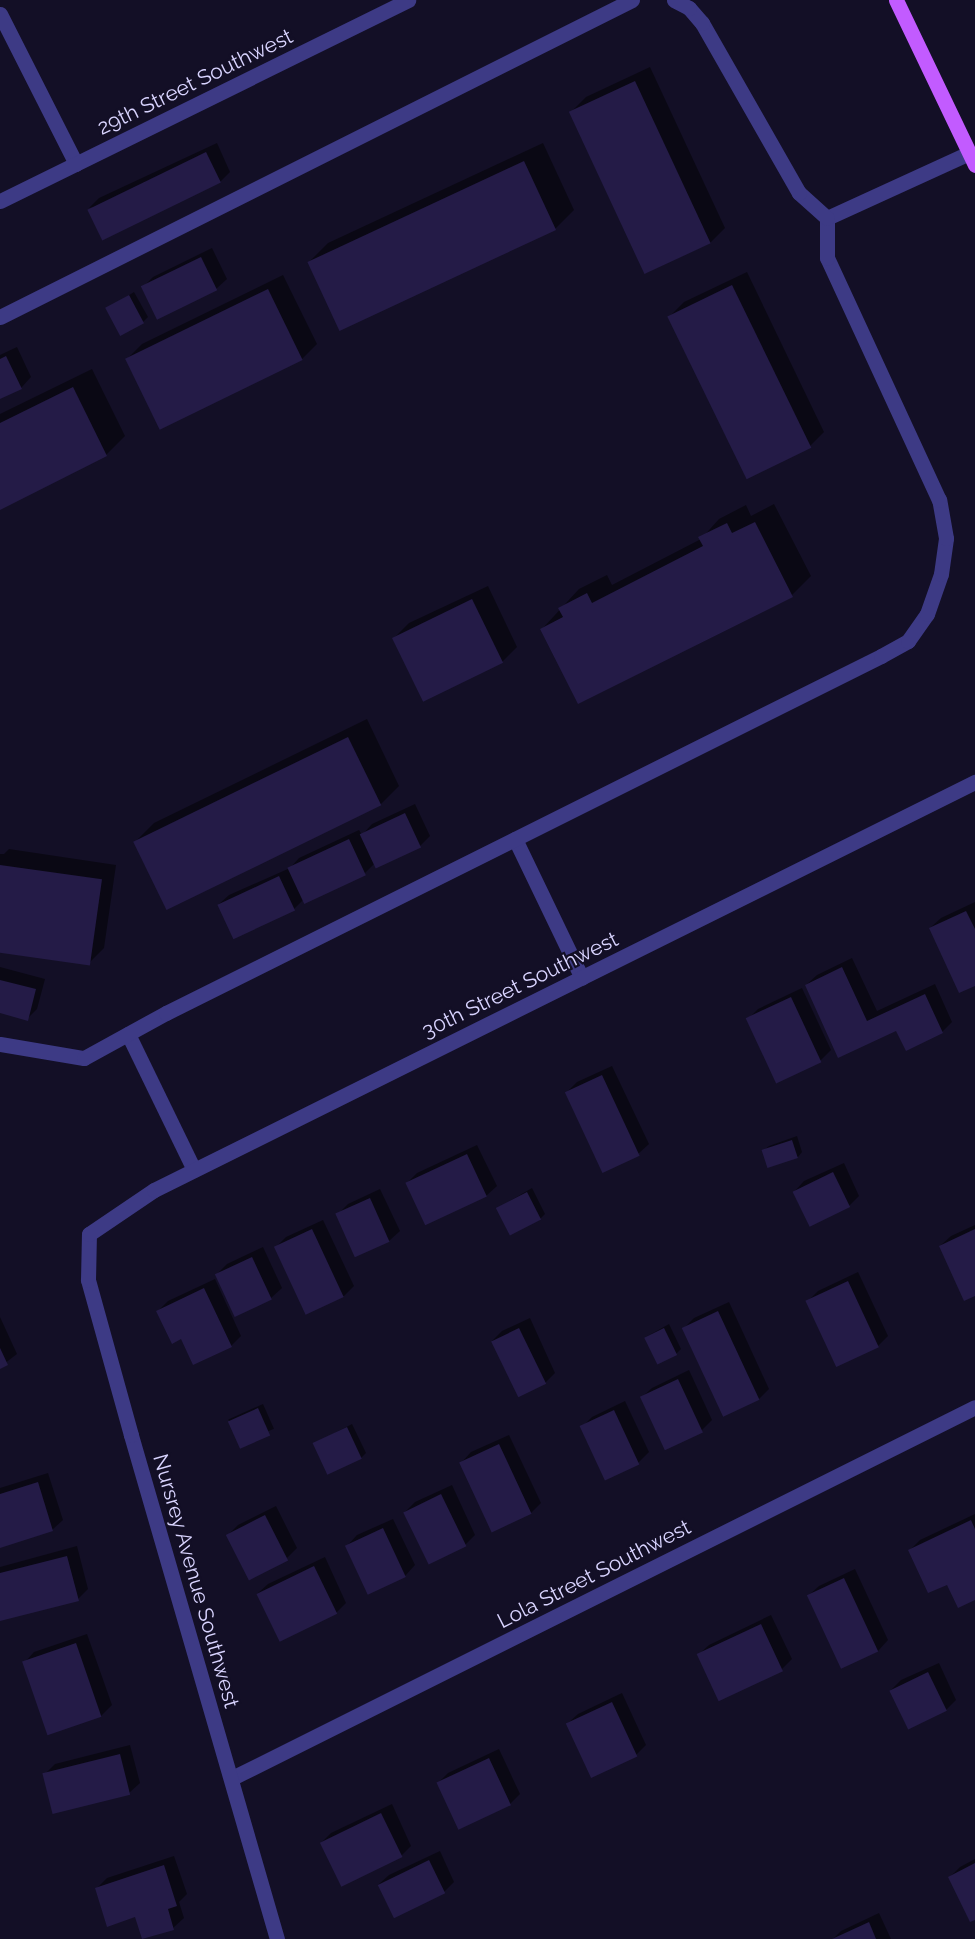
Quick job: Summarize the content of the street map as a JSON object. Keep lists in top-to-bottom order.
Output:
{
  "streets": {
    "street": [
      "29th Street Southwest",
      "30th Street Southwest",
      "Lola Street Southwest",
      "Nursrey Avenue Southwest"
    ]
  },
  "crossings": [
    ["30th Street Southwest", "Nursrey Avenue Southwest"],
    ["Lola Street Southwest", "Nursrey Avenue Southwest"]
  ]
}
